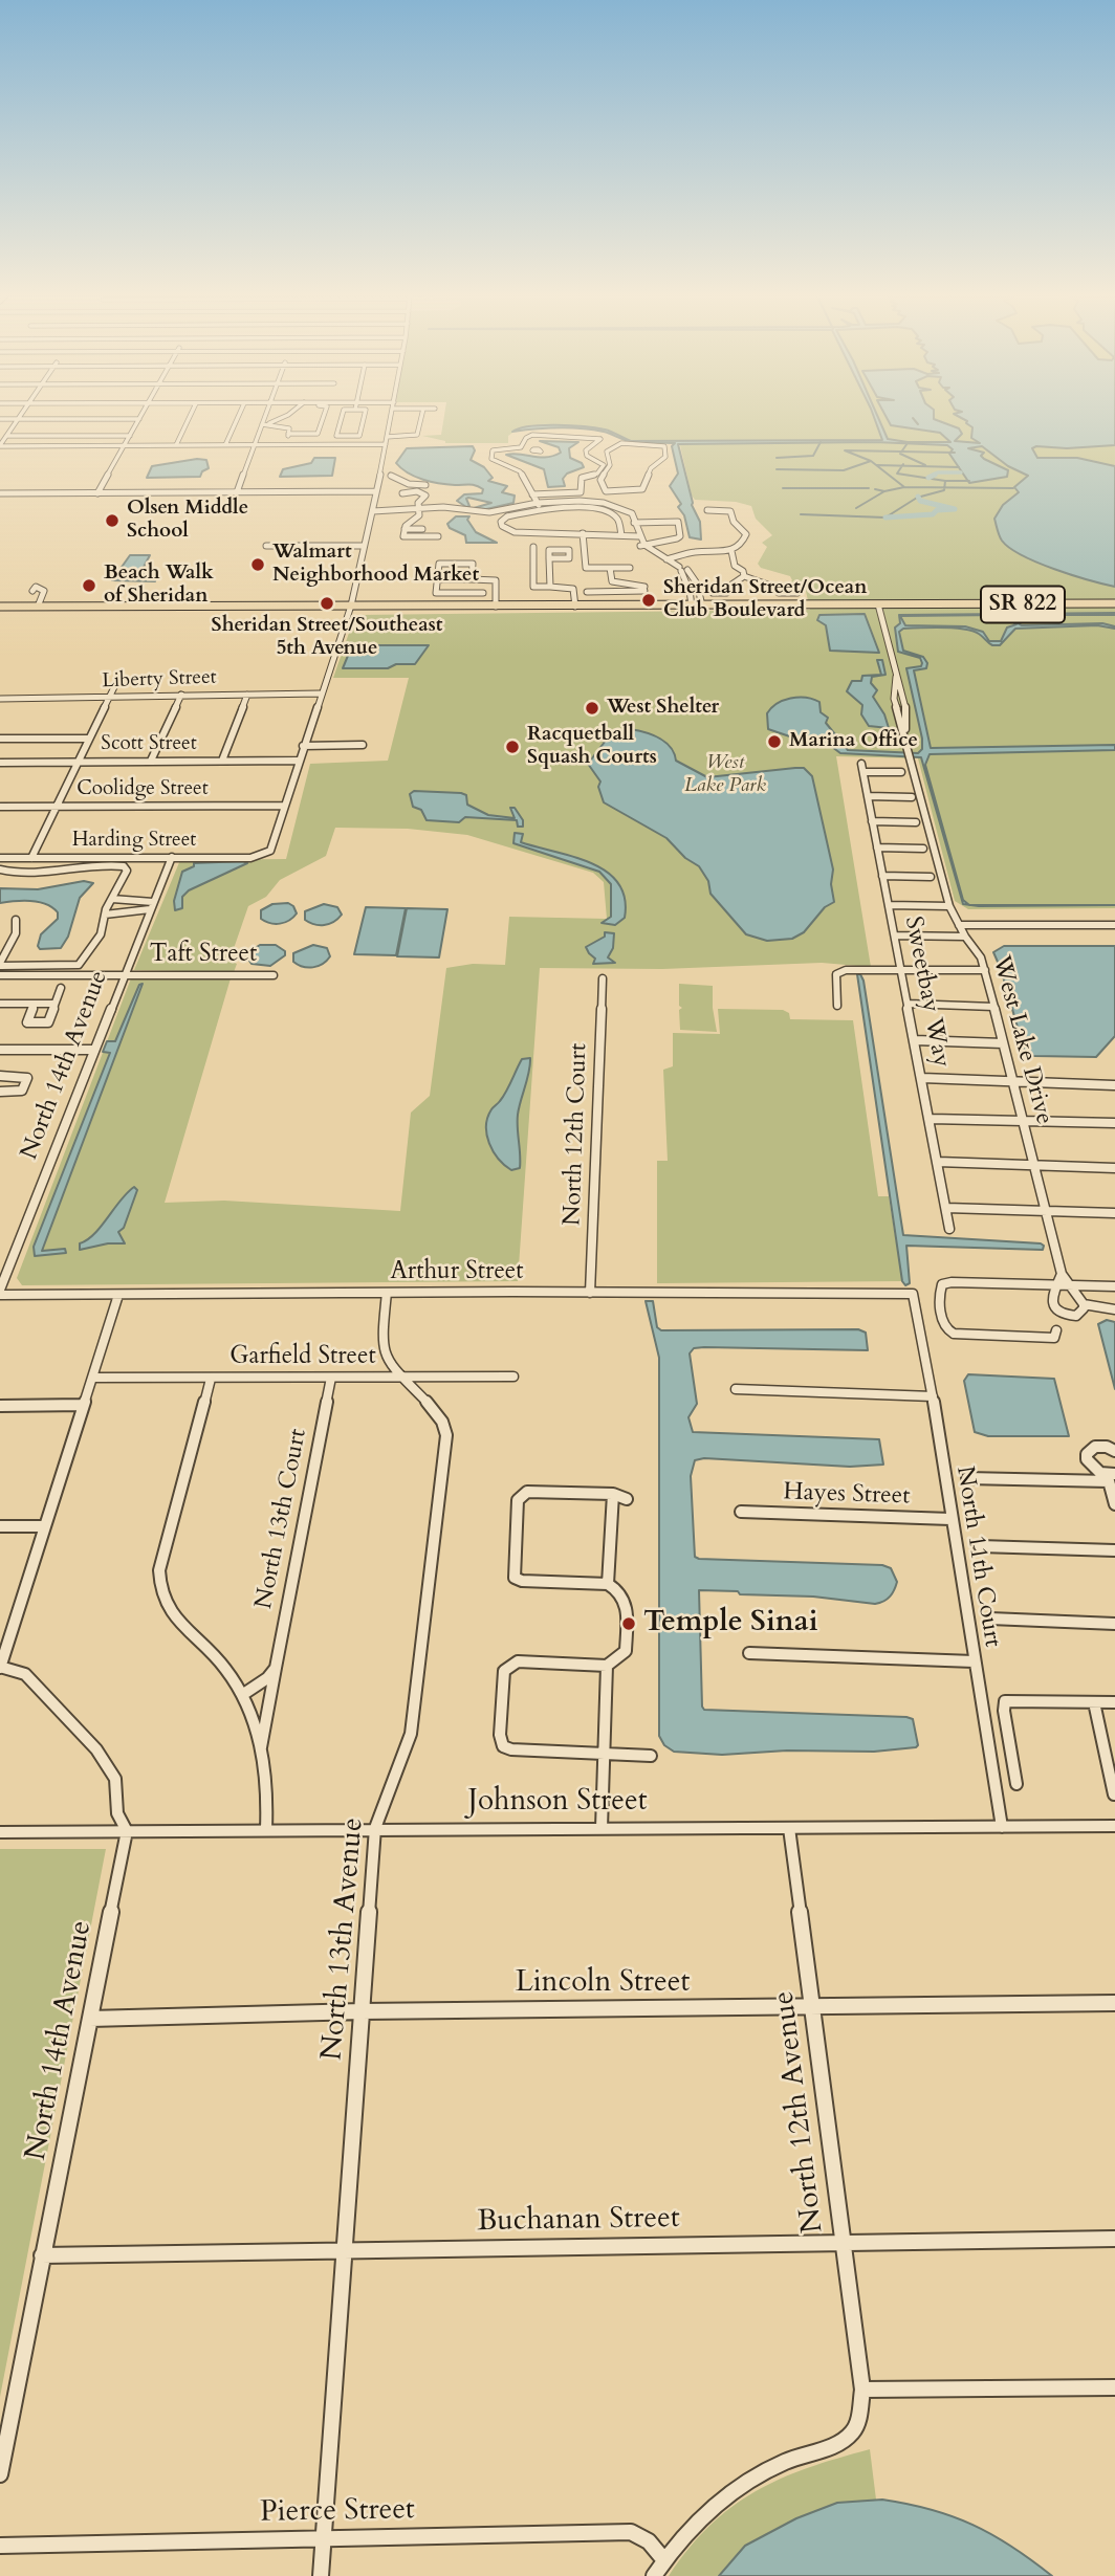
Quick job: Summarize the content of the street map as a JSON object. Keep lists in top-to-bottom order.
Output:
{
  "streets": {
    "main road": ["SR 822"],
    "street": [
      "Liberty Street",
      "Scott Street",
      "Coolidge Street",
      "Harding Street",
      "Taft Street",
      "Sweetbay Way",
      "West Lake Drive",
      "North 14th Avenue",
      "North 12th Court",
      "Arthur Street",
      "Garfield Street",
      "Hayes Street",
      "North 13th Court",
      "North 11th Court",
      "Johnson Street",
      "North 13th Avenue",
      "Lincoln Street",
      "North 12th Avenue",
      "Buchanan Street",
      "Pierce Street"
    ]
  },
  "crossings": [
    ["SR 822", "West Lake Drive"],
    ["Coolidge Street", "Harding Street"],
    ["Harding Street", "North 14th Avenue"],
    ["Taft Street", "North 14th Avenue"],
    ["North 14th Avenue", "Arthur Street"],
    ["North 14th Avenue", "Garfield Street"],
    ["North 14th Avenue", "Johnson Street"],
    ["North 14th Avenue", "Lincoln Street"],
    ["North 14th Avenue", "Buchanan Street"],
    ["North 12th Court", "Arthur Street"],
    ["Arthur Street", "North 11th Court"],
    ["Arthur Street", "North 13th Avenue"],
    ["Garfield Street", "North 13th Court"],
    ["Garfield Street", "North 13th Avenue"],
    ["Hayes Street", "North 11th Court"],
    ["North 11th Court", "Johnson Street"],
    ["Johnson Street", "North 13th Avenue"],
    ["Johnson Street", "North 12th Avenue"],
    ["North 13th Avenue", "Lincoln Street"],
    ["North 13th Avenue", "Buchanan Street"],
    ["North 13th Avenue", "Pierce Street"],
    ["Lincoln Street", "North 12th Avenue"],
    ["North 12th Avenue", "Buchanan Street"]
  ],
  "parks": ["West Lake Park"],
  "places": [
    "Olsen Middle School",
    "Walmart Neighborhood Market",
    "Beach Walk of Sheridan",
    "Sheridan Street/Ocean Club Boulevard",
    "Sheridan Street/Southeast 5th Avenue",
    "West Shelter",
    "Marina Office",
    "Racquetball Squash Courts",
    "Temple Sinai"
  ]
}
